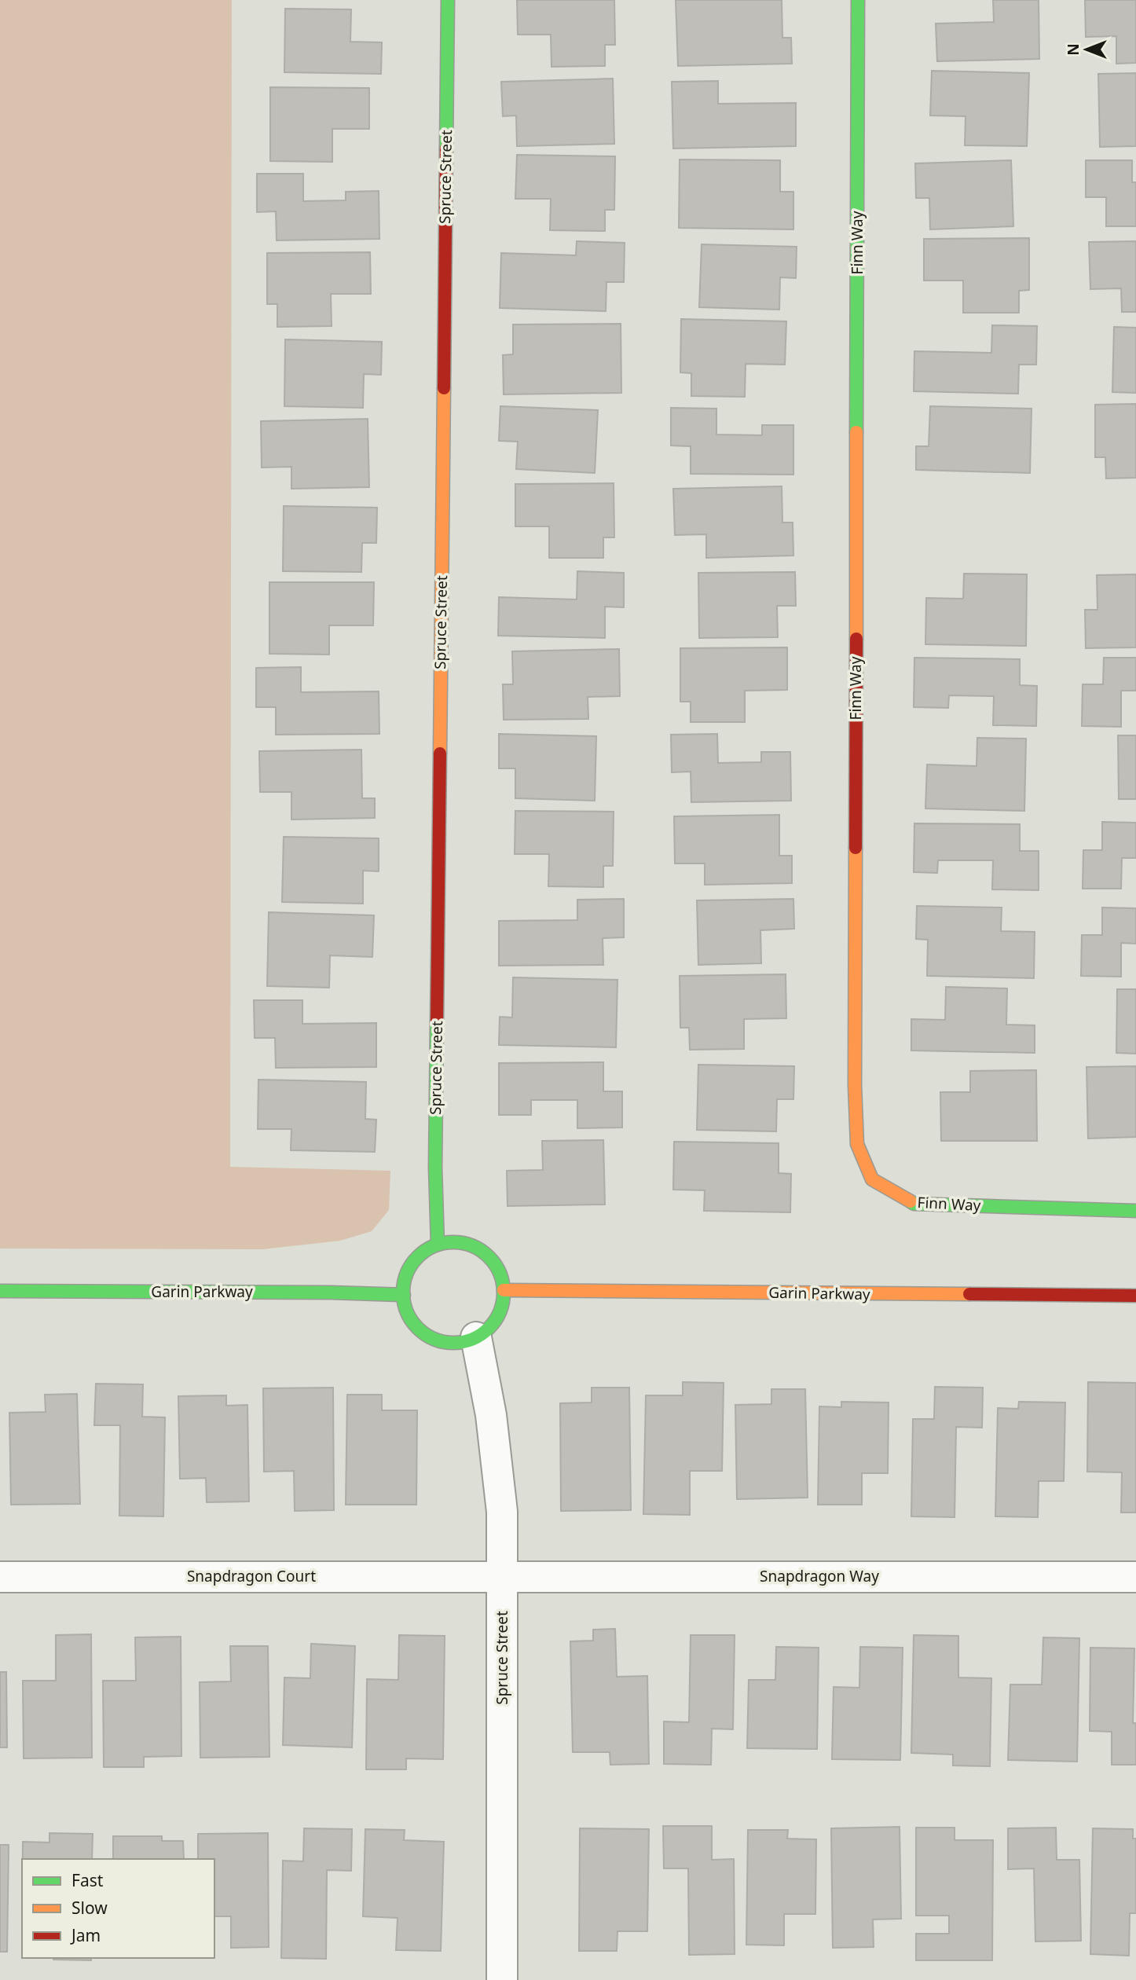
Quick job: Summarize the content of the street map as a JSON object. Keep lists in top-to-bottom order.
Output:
{
  "streets": {
    "street": [
      "Spruce Street",
      "Finn Way",
      "Garin Parkway",
      "Snapdragon Court",
      "Snapdragon Way"
    ]
  },
  "crossings": [
    ["Spruce Street", "Garin Parkway"],
    ["Spruce Street", "Snapdragon Court"],
    ["Spruce Street", "Snapdragon Way"],
    ["Snapdragon Court", "Snapdragon Way"]
  ],
  "legend": ["Fast", "Slow", "Jam"],
  "north": "left"
}
